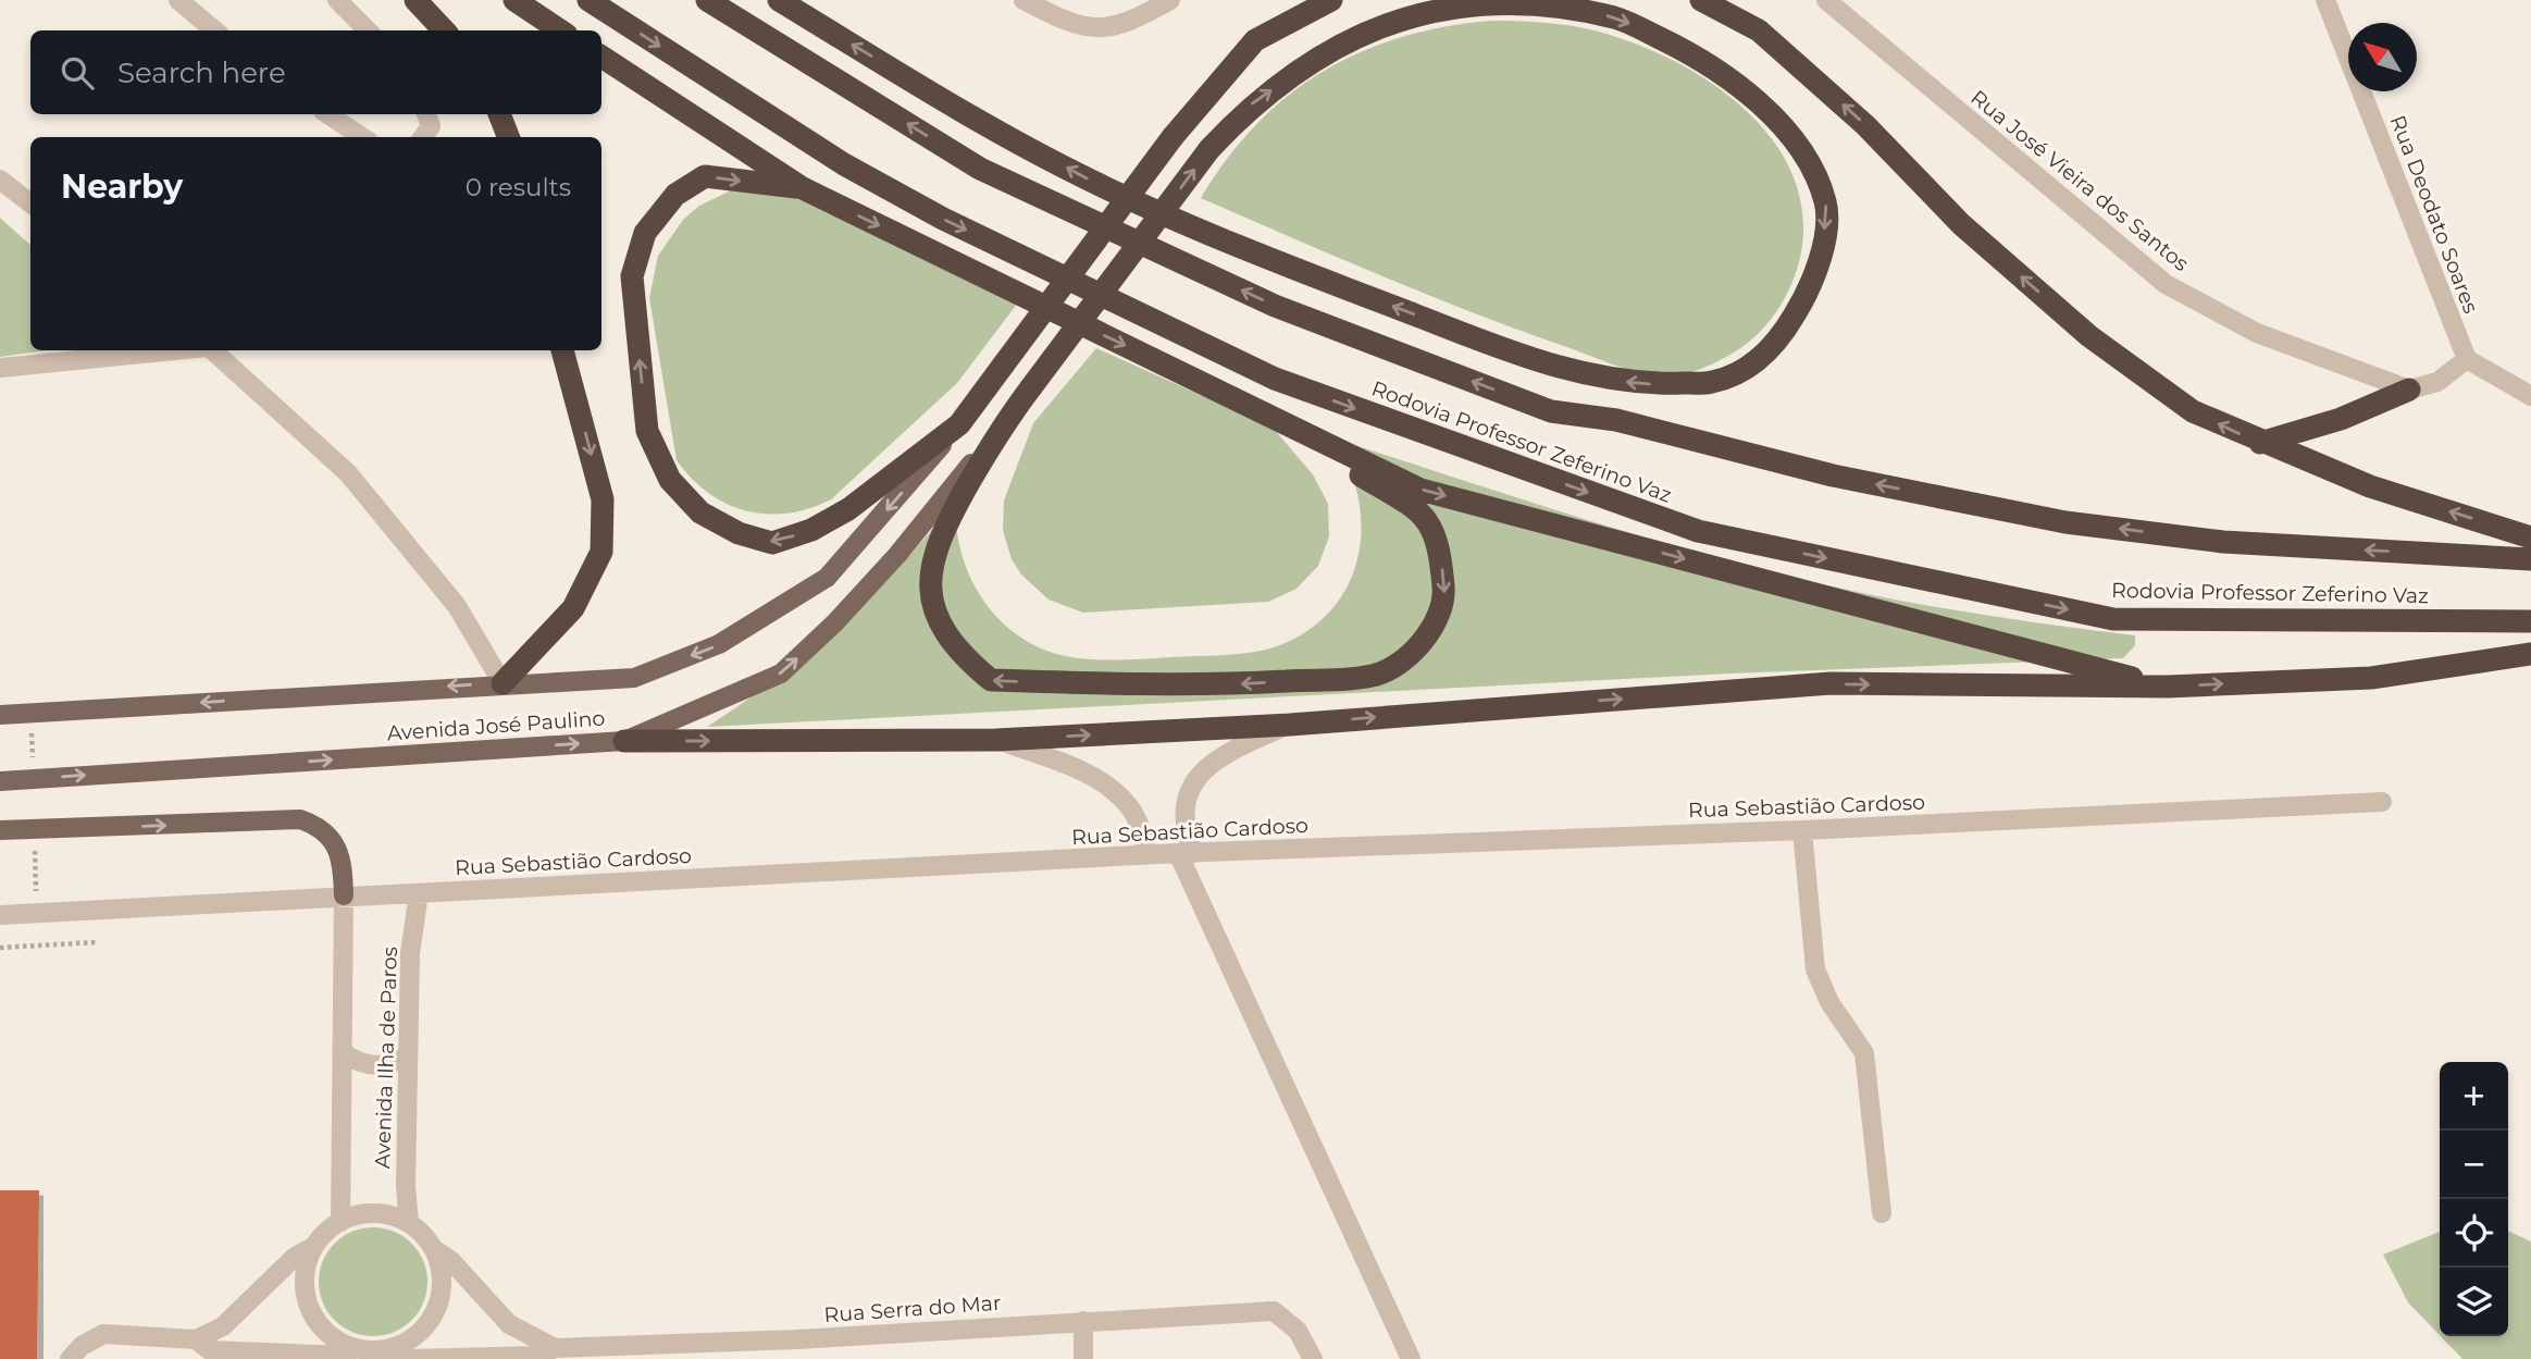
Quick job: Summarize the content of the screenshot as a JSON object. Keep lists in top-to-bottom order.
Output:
{
  "streets": {
    "highway": ["Rodovia Professor Zeferino Vaz"],
    "main road": ["Avenida José Paulino"],
    "street": [
      "Rua José Vieira dos Santos",
      "Rua Deodato Soares",
      "Rua Sebastião Cardoso",
      "Avenida Ilha de Paros",
      "Rua Serra do Mar"
    ]
  },
  "crossings": [
    ["Rua Sebastião Cardoso", "Avenida Ilha de Paros"],
    ["Avenida Ilha de Paros", "Rua Serra do Mar"]
  ],
  "north": "top left",
  "page": {
    "search": "Search here",
    "heading": ["Nearby", "0 results"],
    "map_buttons": ["+", "−"]
  }
}
